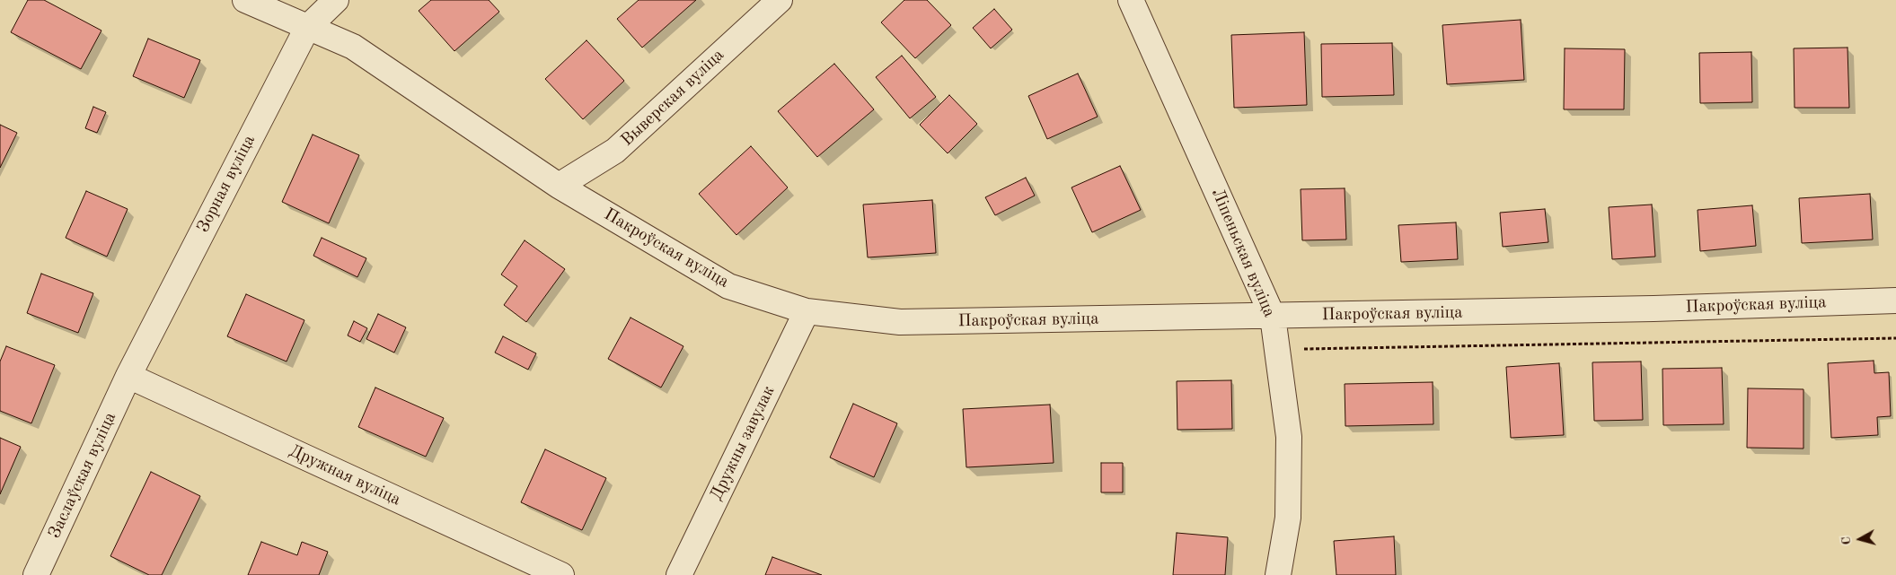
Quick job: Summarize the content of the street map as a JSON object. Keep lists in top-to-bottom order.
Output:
{
  "streets": {
    "street": [
      "Выверская вуліца",
      "Зорная вуліца",
      "Пакроўская вуліца",
      "Ліпеньская вуліца",
      "Дружны завулак",
      "Заслаўская вуліца",
      "Дружная вуліца"
    ]
  },
  "crossings": [
    ["Выверская вуліца", "Пакроўская вуліца"],
    ["Зорная вуліца", "Пакроўская вуліца"],
    ["Зорная вуліца", "Заслаўская вуліца"],
    ["Зорная вуліца", "Дружная вуліца"],
    ["Пакроўская вуліца", "Ліпеньская вуліца"],
    ["Пакроўская вуліца", "Дружны завулак"],
    ["Заслаўская вуліца", "Дружная вуліца"]
  ],
  "north": "left"
}
